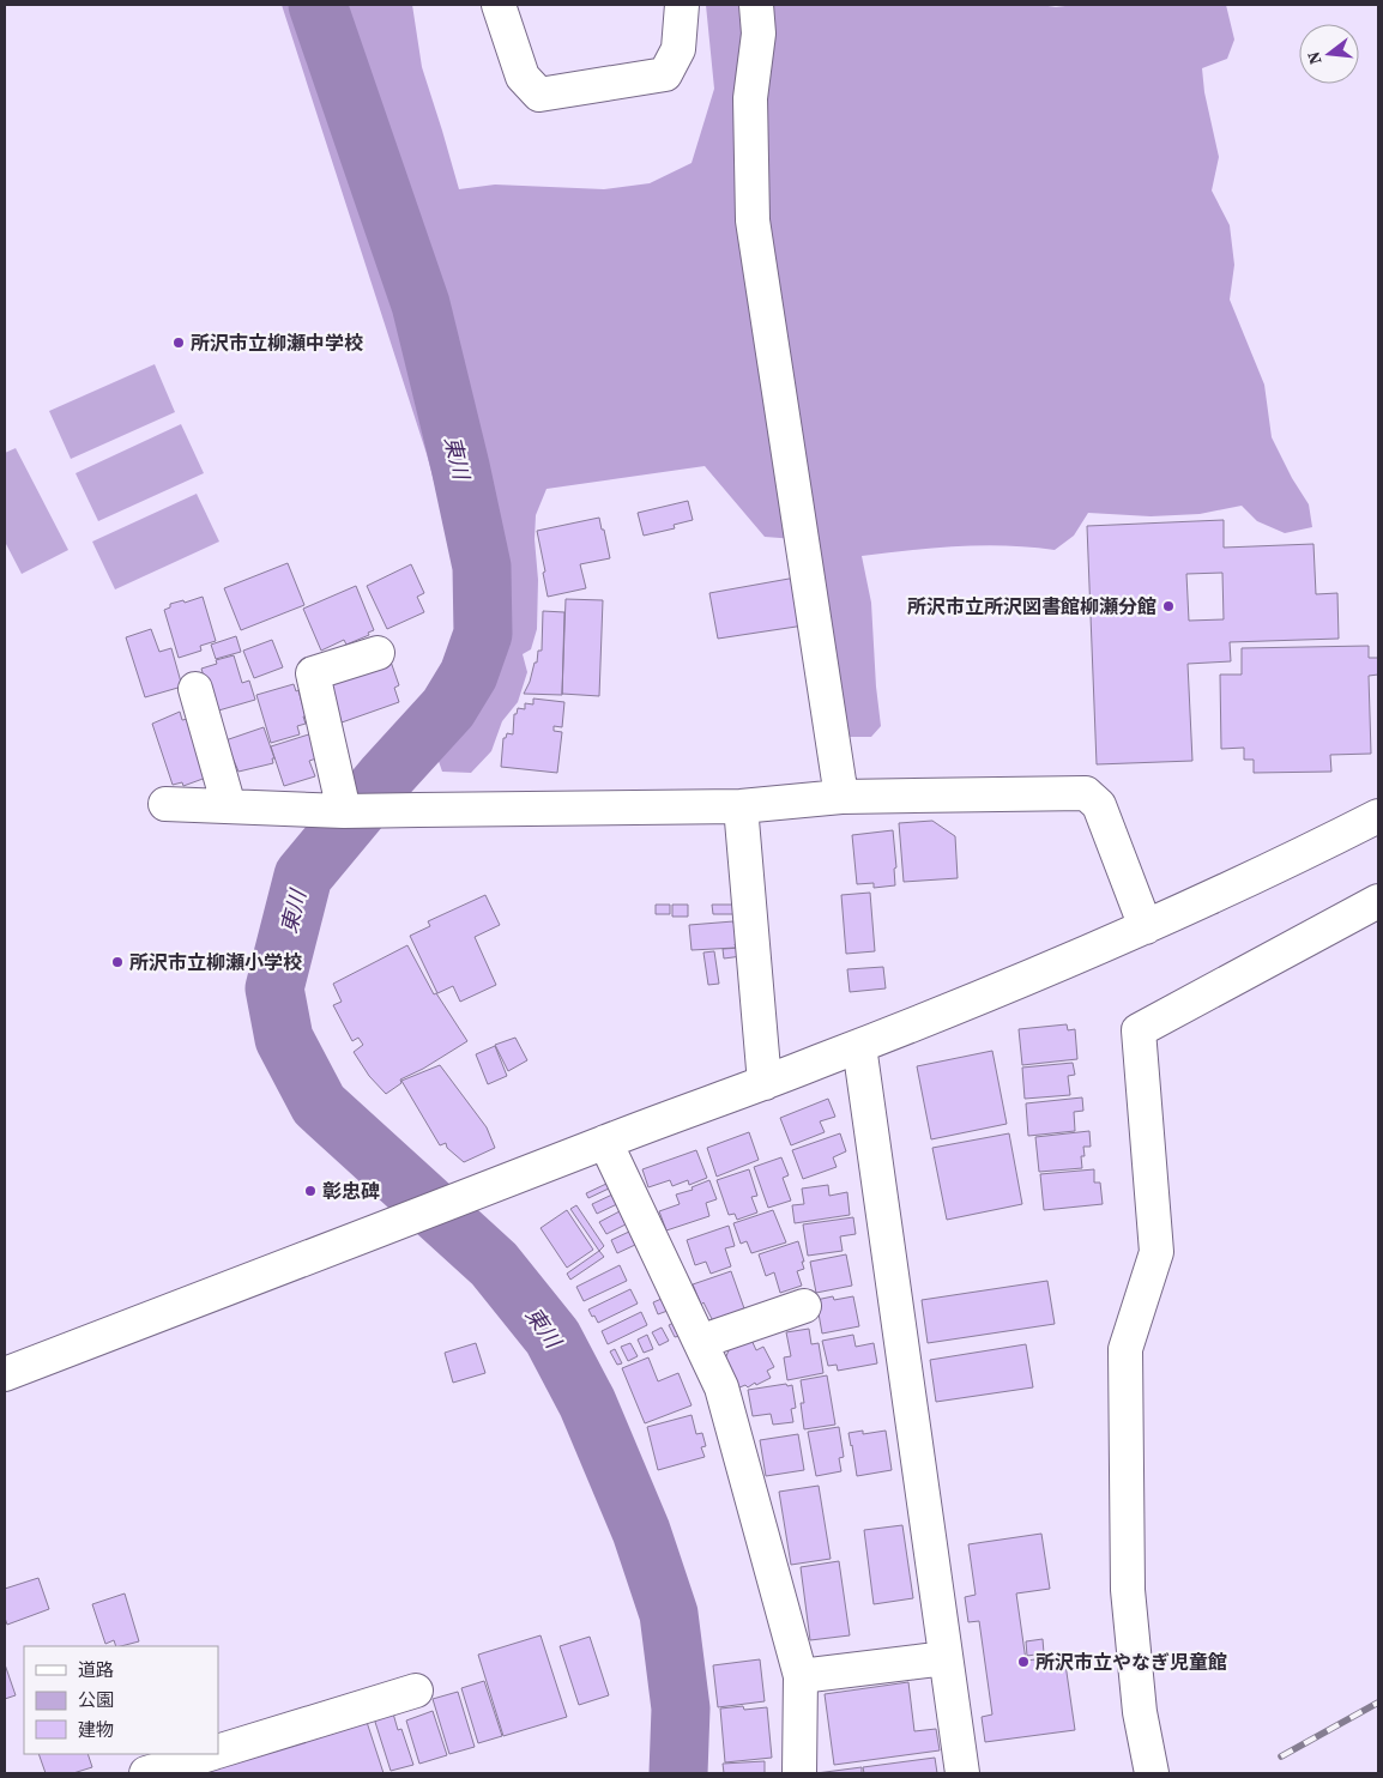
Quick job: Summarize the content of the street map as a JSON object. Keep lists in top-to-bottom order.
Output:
{
  "water": ["東川"],
  "places": [
    "所沢市立柳瀬中学校",
    "所沢市立所沢図書館柳瀬分館",
    "所沢市立柳瀬小学校",
    "彰忠碑",
    "所沢市立やなぎ児童館"
  ],
  "legend": ["道路", "公園", "建物"],
  "north": "left"
}
